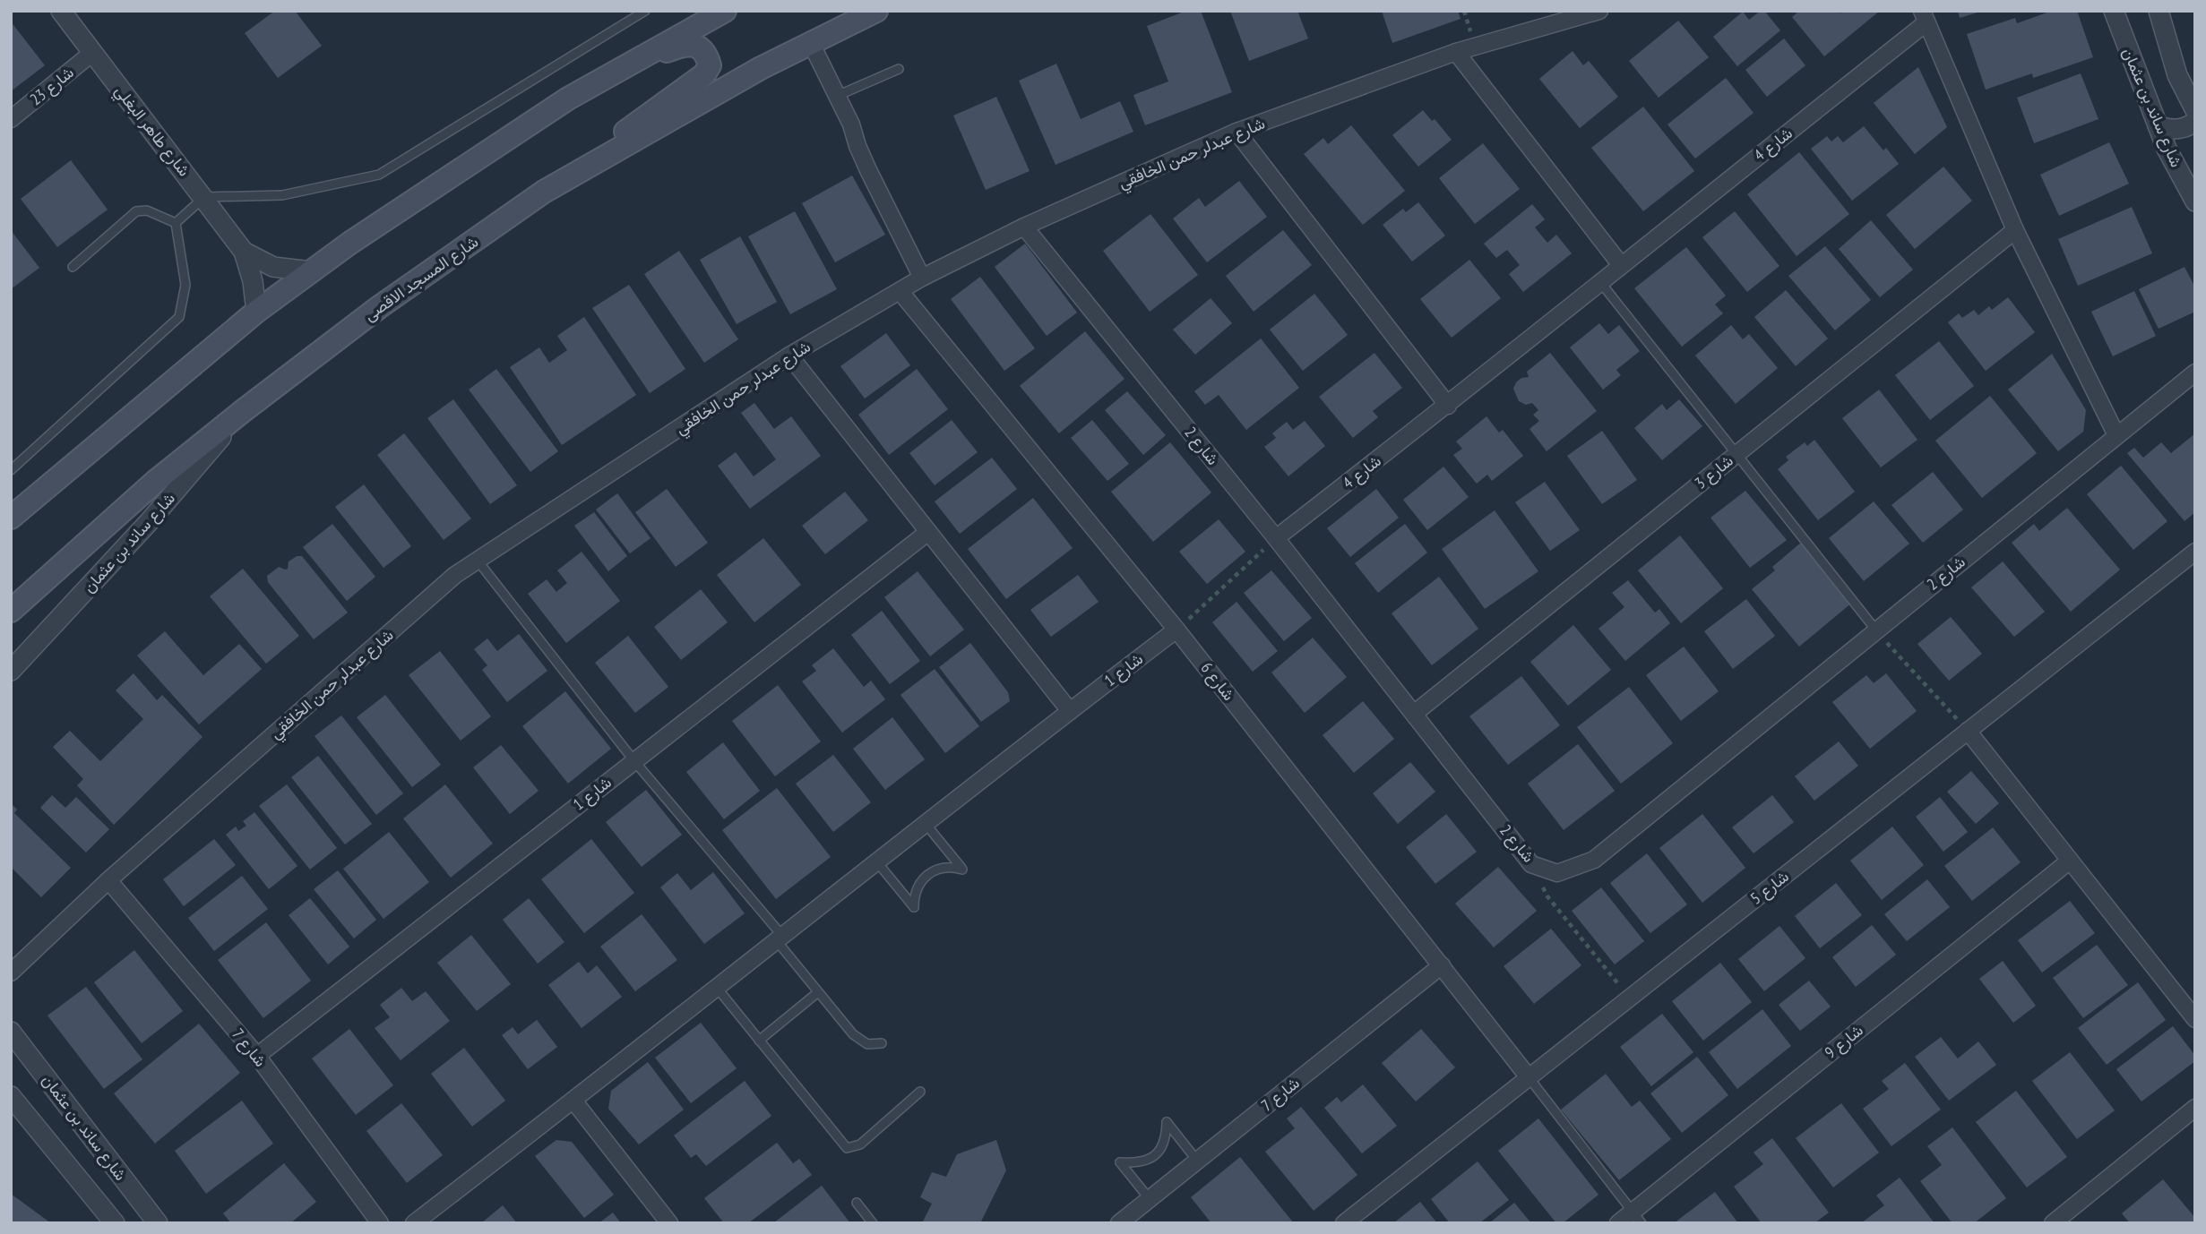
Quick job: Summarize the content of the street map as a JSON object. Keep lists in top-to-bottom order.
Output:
{
  "streets": {
    "main road": ["شارع المسجد الاقصى"],
    "street": [
      "شارع 23",
      "شارع ساند بن عثمان",
      "شارع طاهر البغلي",
      "شارع 4",
      "شارع عبدلر حمن الخافقي",
      "شارع 2",
      "شارع 3",
      "شارع 1",
      "شارع 6",
      "شارع 5",
      "شارع 9",
      "شارع 7"
    ]
  },
  "crossings": [
    ["شارع 23", "شارع طاهر البغلي"],
    ["شارع ساند بن عثمان", "شارع المسجد الاقصى"],
    ["شارع 4", "شارع 2"],
    ["شارع عبدلر حمن الخافقي", "شارع 2"],
    ["شارع عبدلر حمن الخافقي", "شارع 6"],
    ["شارع عبدلر حمن الخافقي", "شارع 7"],
    ["شارع 2", "شارع 3"],
    ["شارع 1", "شارع 6"],
    ["شارع 1", "شارع 7"],
    ["شارع 6", "شارع 5"],
    ["شارع 6", "شارع 7"]
  ]
}
